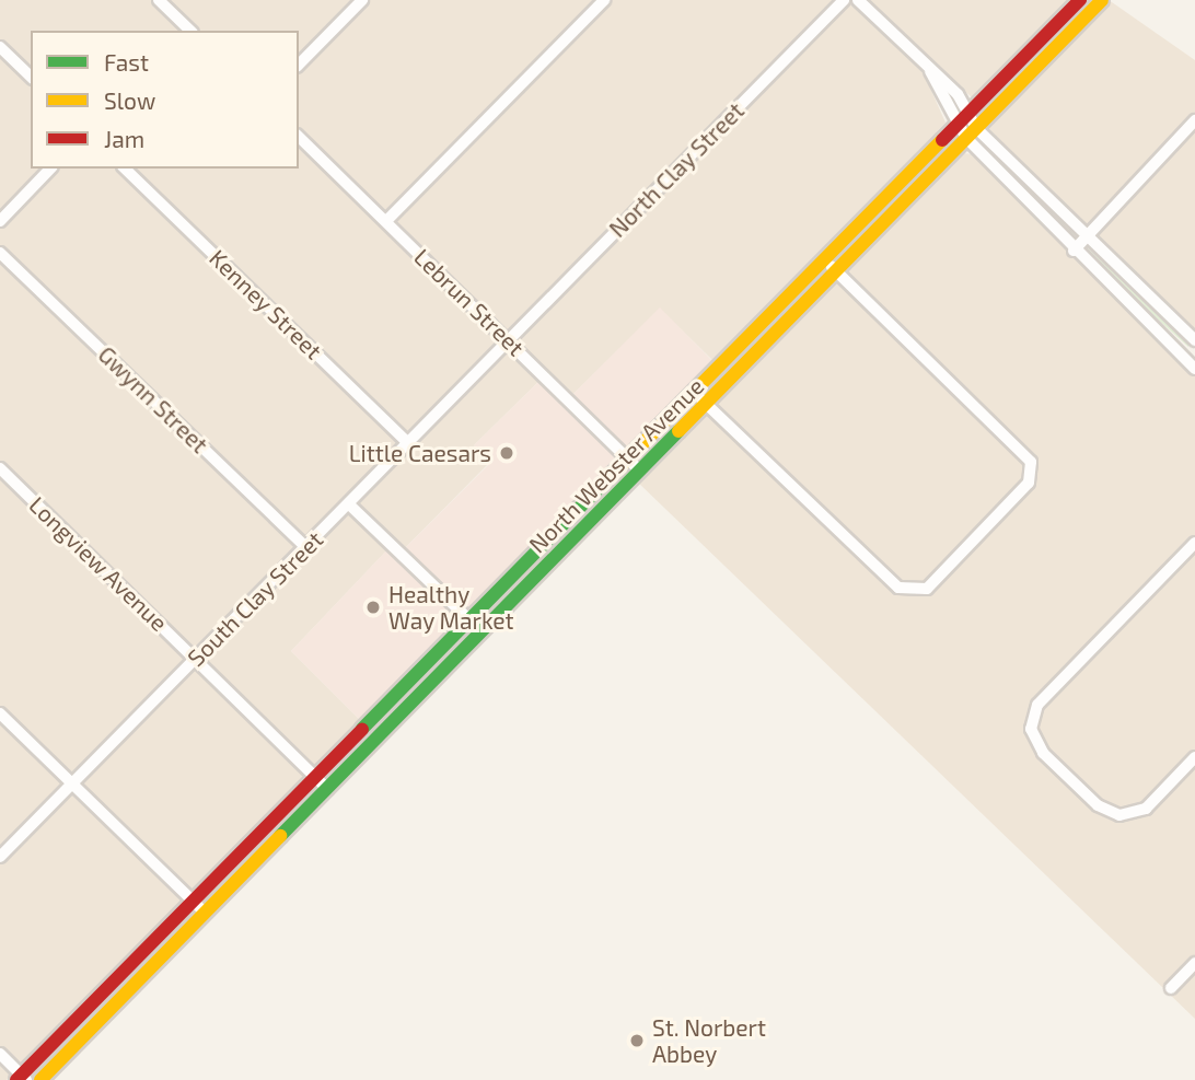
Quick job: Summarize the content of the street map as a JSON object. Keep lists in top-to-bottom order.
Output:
{
  "streets": {
    "main road": ["North Webster Avenue"],
    "street": [
      "North Clay Street",
      "Lebrun Street",
      "Kenney Street",
      "Gwynn Street",
      "Longview Avenue",
      "South Clay Street"
    ]
  },
  "crossings": [
    ["North Clay Street", "Lebrun Street"],
    ["North Clay Street", "South Clay Street"],
    ["Lebrun Street", "North Webster Avenue"],
    ["Lebrun Street", "South Clay Street"],
    ["Kenney Street", "South Clay Street"],
    ["Gwynn Street", "South Clay Street"],
    ["North Webster Avenue", "Longview Avenue"],
    ["Longview Avenue", "South Clay Street"]
  ],
  "places": ["Little Caesars", "Healthy Way Market", "St. Norbert Abbey"],
  "legend": ["Fast", "Slow", "Jam"]
}
